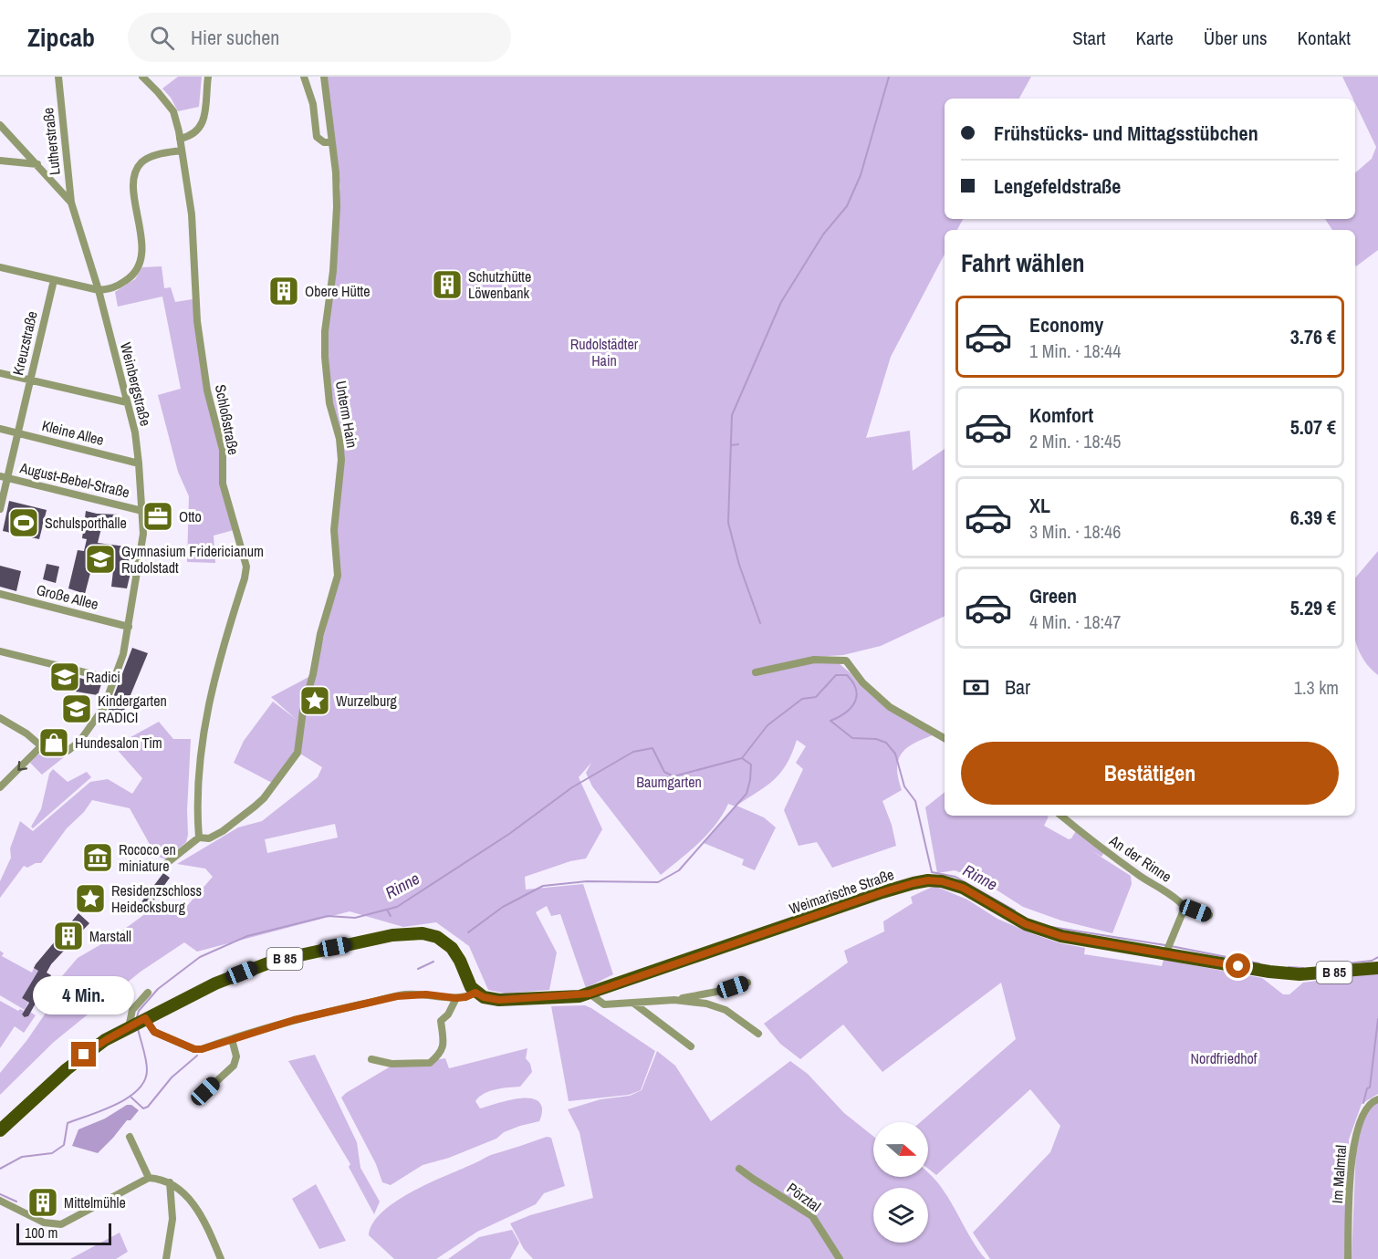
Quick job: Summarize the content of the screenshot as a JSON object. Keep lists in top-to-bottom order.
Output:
{
  "streets": {
    "main road": ["Weimarische Straße", "B 85"],
    "street": [
      "Lutherstraße",
      "Kreuzstraße",
      "Weinbergstraße",
      "Unterm Hain",
      "Schloßstraße",
      "Kleine Allee",
      "August-Bebel-Straße",
      "Große Allee",
      "An der Rinne",
      "Im Malmtal",
      "Pörztal"
    ]
  },
  "crossings": [
    ["Lutherstraße", "Weinbergstraße"],
    ["Kreuzstraße", "Kleine Allee"],
    ["Kreuzstraße", "August-Bebel-Straße"],
    ["Weinbergstraße", "Kleine Allee"],
    ["Weinbergstraße", "August-Bebel-Straße"],
    ["Weinbergstraße", "Große Allee"],
    ["Unterm Hain", "Schloßstraße"],
    ["Weimarische Straße", "B 85"]
  ],
  "water": ["Rinne"],
  "parks": ["Rudolstädter Hain", "Baumgarten", "Nordfriedhof"],
  "places": {
    "building": [
      "Schutzhütte Löwenbank",
      "Obere Hütte",
      "Marstall",
      "Mittelmühle"
    ],
    "office": ["Otto"],
    "sports": ["Schulsporthalle"],
    "school or university": ["Gymnasium Fridericianum Rudolstadt", "Radici", "Kindergarten RADICI"],
    "place": ["Wurzelburg", "Residenzschloss Heidecksburg"],
    "shop": ["Hundesalon Tim"],
    "museum": ["Rococo en miniature"]
  },
  "scale_bar": "100 m",
  "north": "right",
  "page": {
    "header": "Zipcab",
    "search": "Hier suchen",
    "nav": [
      "Start",
      "Karte",
      "Über uns",
      "Kontakt"
    ],
    "banner": ["Frühstücks- und Mittagsstübchen", "Lengefeldstraße"],
    "heading": "Fahrt wählen",
    "list": [
      {
        "name": "Economy",
        "note": "1 Min. · 18:44",
        "value": "3.76 €"
      },
      {
        "name": "Komfort",
        "note": "2 Min. · 18:45",
        "value": "5.07 €"
      },
      {
        "name": "XL",
        "note": "3 Min. · 18:46",
        "value": "6.39 €"
      },
      {
        "name": "Green",
        "note": "4 Min. · 18:47",
        "value": "5.29 €"
      }
    ],
    "pay": ["Bar", "1.3 km"],
    "buttons": "Bestätigen",
    "bubble": "4 Min.",
    "scale": "100 m"
  }
}
